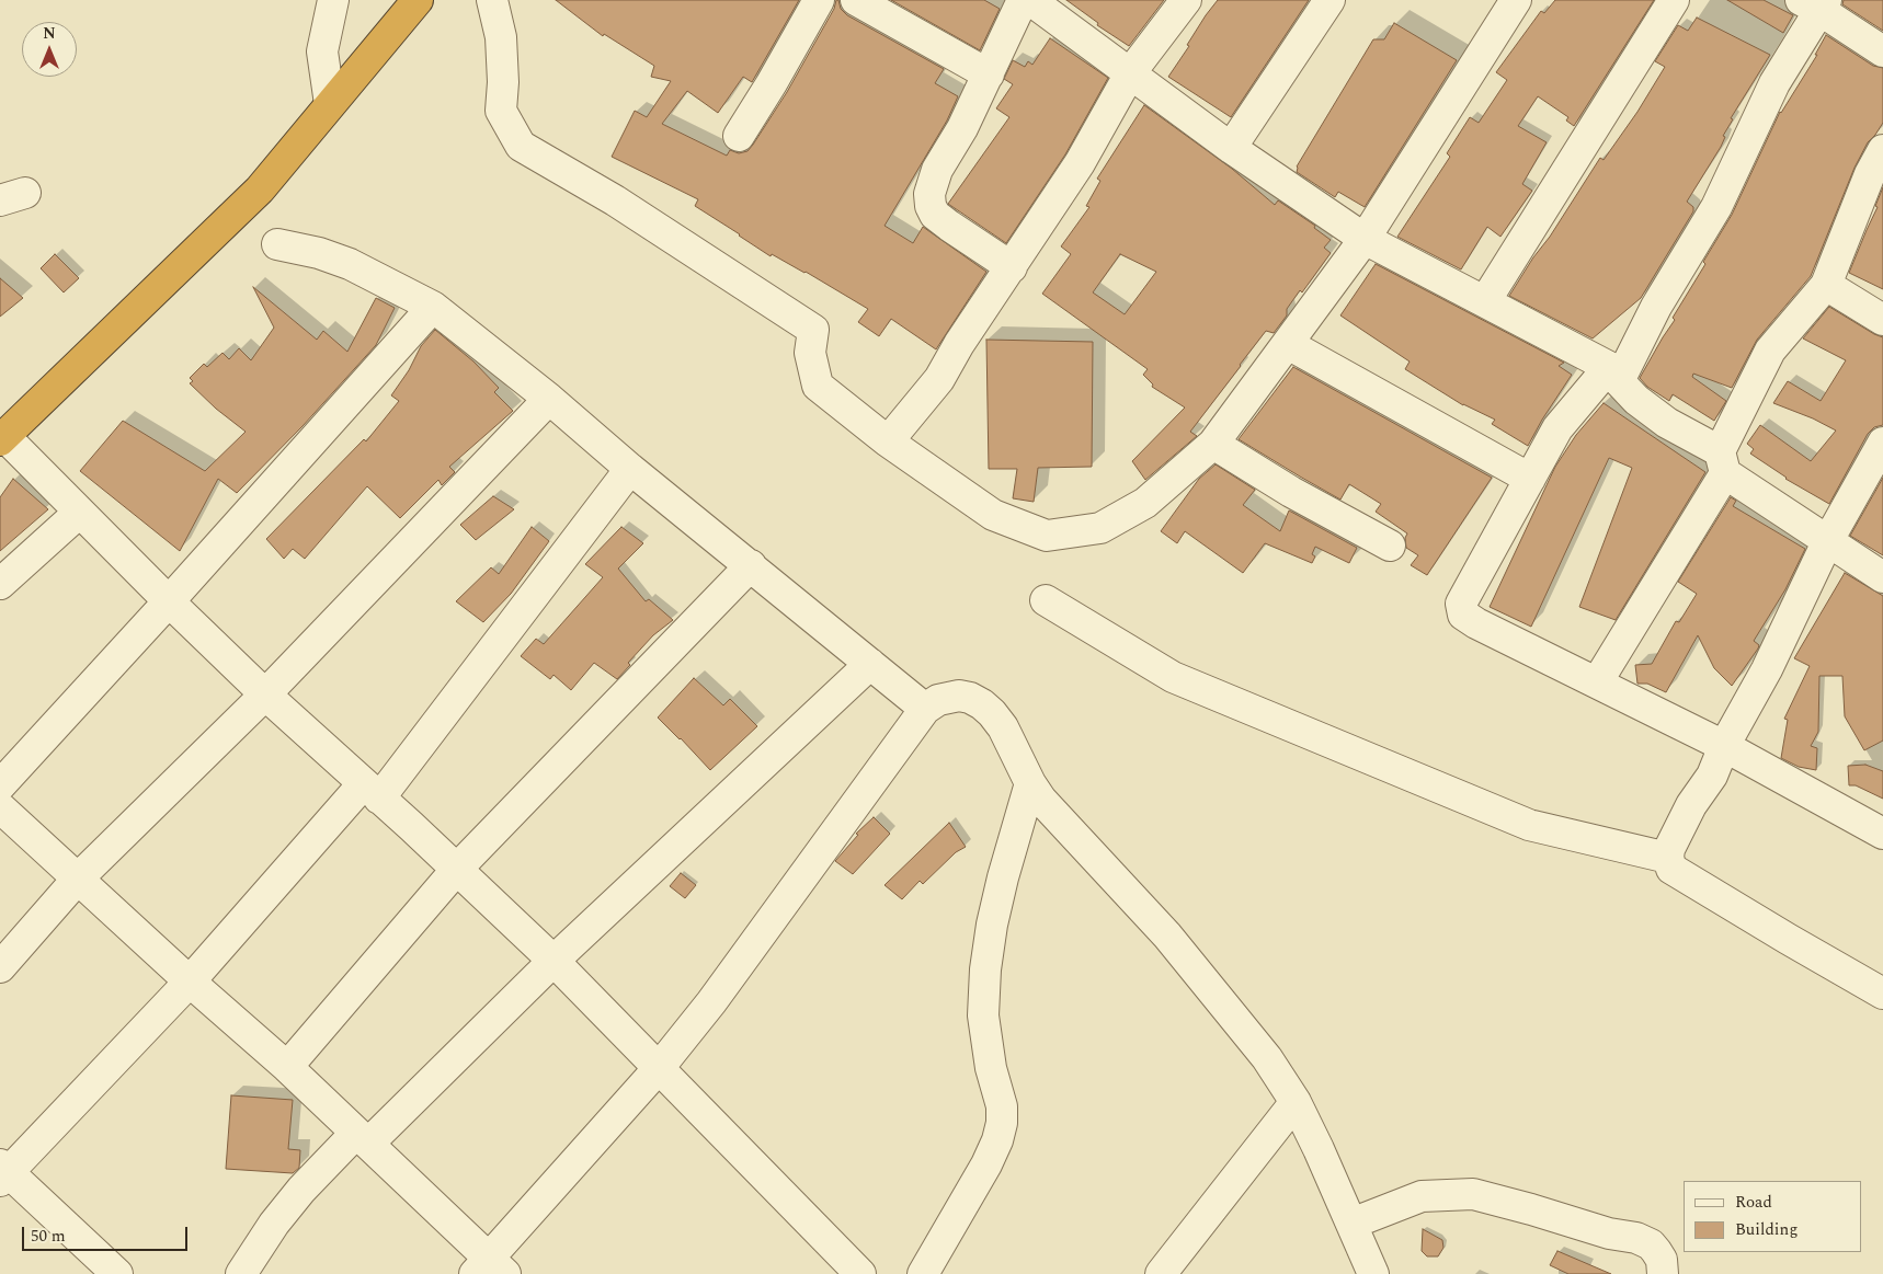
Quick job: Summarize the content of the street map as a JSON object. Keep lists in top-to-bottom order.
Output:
{
  "legend": ["Road", "Building"],
  "scale_bar": "50 m",
  "north": "top"
}
